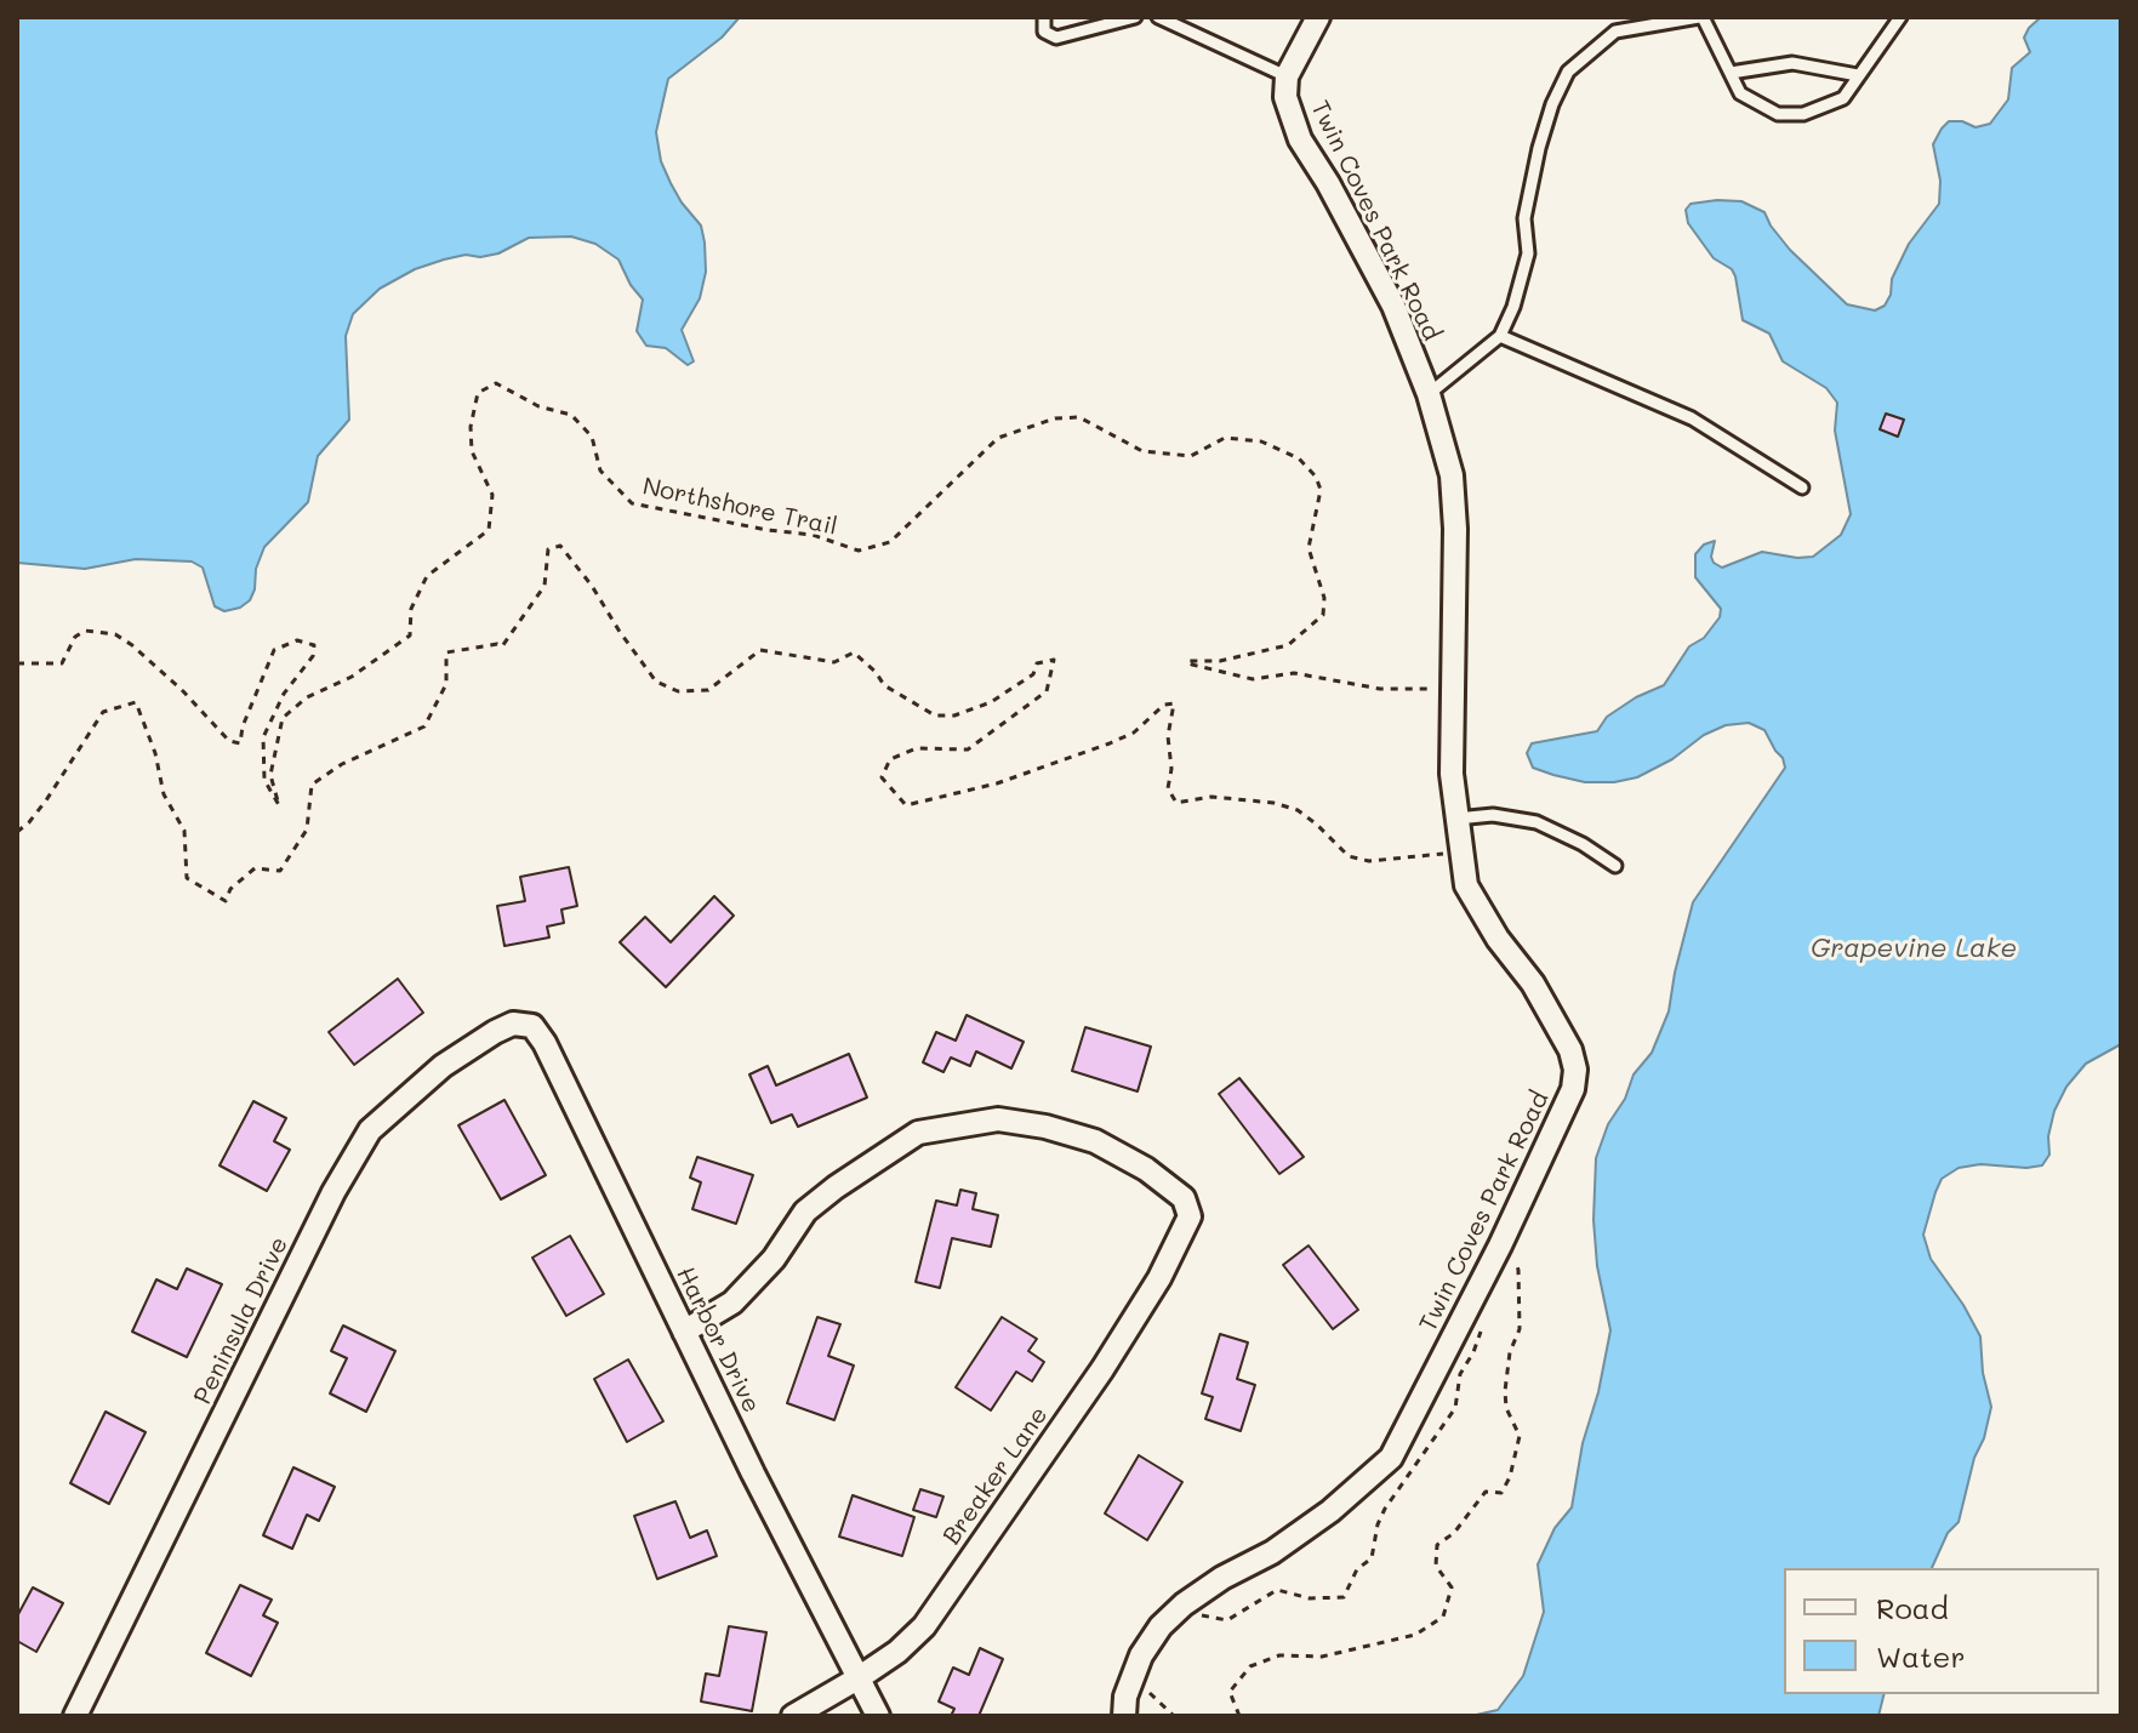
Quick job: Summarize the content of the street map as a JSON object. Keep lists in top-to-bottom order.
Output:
{
  "streets": {
    "street": [
      "Twin Coves Park Road",
      "Peninsula Drive",
      "Harbor Drive",
      "Breaker Lane"
    ],
    "path": ["Northshore Trail"]
  },
  "crossings": [
    ["Twin Coves Park Road", "Northshore Trail"],
    ["Peninsula Drive", "Harbor Drive"],
    ["Harbor Drive", "Breaker Lane"]
  ],
  "water": ["Grapevine Lake"],
  "legend": ["Road", "Water"]
}
